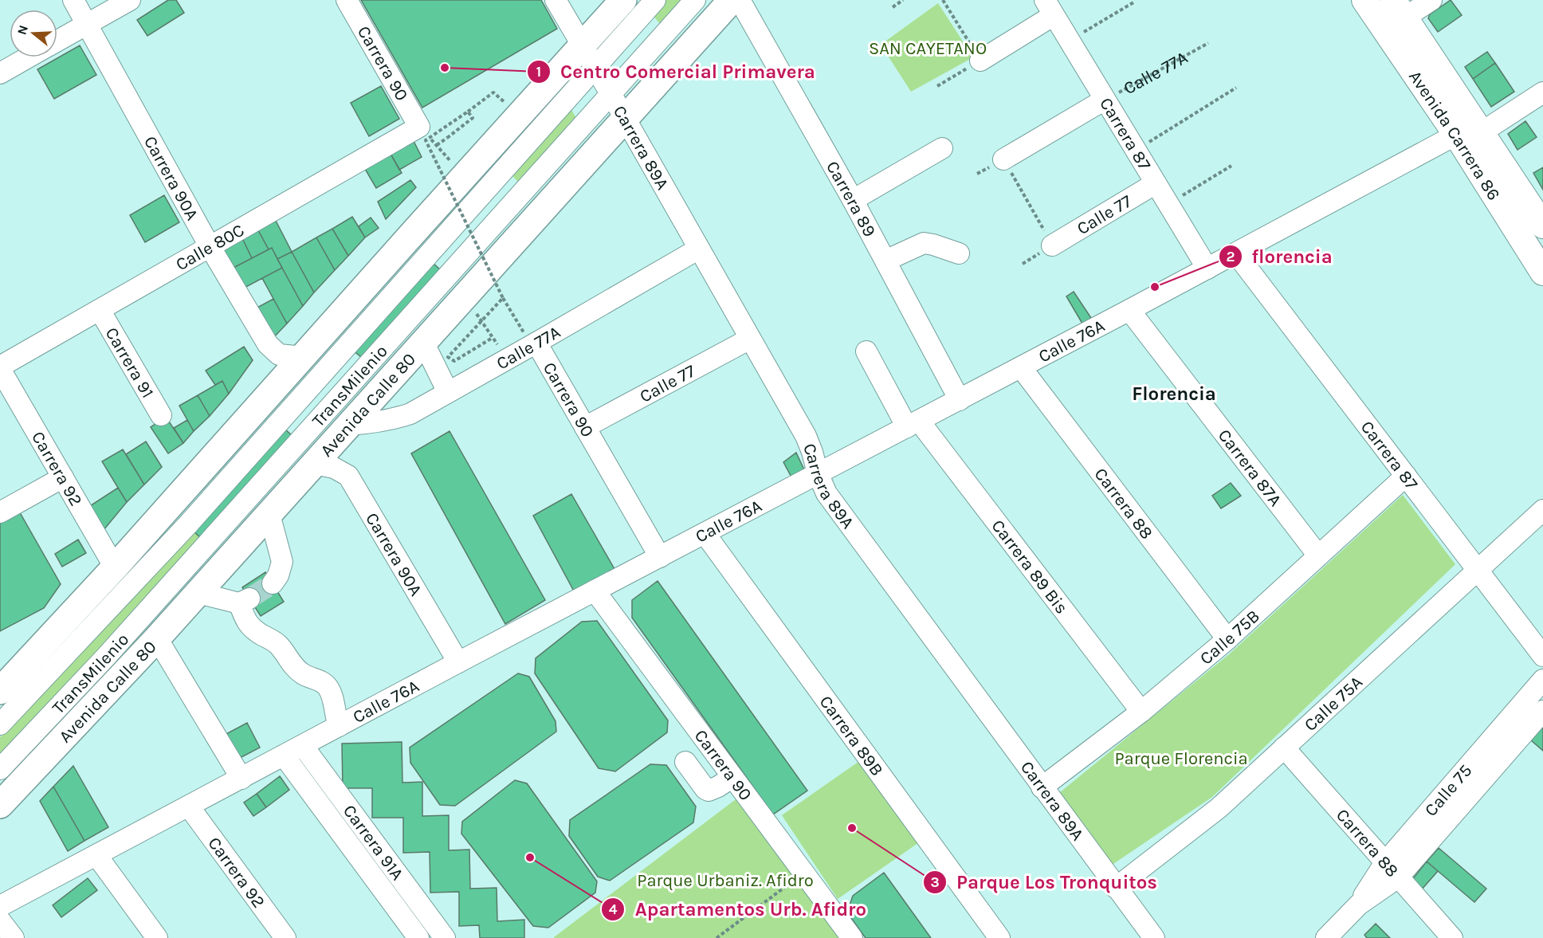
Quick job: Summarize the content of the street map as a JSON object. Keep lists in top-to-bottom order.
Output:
{
  "streets": {
    "highway": ["Avenida Calle 80"],
    "main road": ["Avenida Carrera 86"],
    "street": [
      "Carrera 90",
      "Calle 77A",
      "Carrera 87",
      "Carrera 89A",
      "Carrera 90A",
      "Carrera 89",
      "Calle 77",
      "Calle 80C",
      "Calle 76A",
      "Carrera 91",
      "TransMilenio",
      "Carrera 87A",
      "Carrera 92",
      "Carrera 88",
      "Carrera 89 Bis",
      "Calle 75B",
      "Calle 75A",
      "Carrera 89B",
      "Calle 75",
      "Carrera 91A"
    ]
  },
  "crossings": [
    ["Carrera 90", "Calle 77A"],
    ["Carrera 90", "Calle 77"],
    ["Carrera 90", "Calle 80C"],
    ["Carrera 90", "Calle 76A"],
    ["Calle 77A", "Carrera 87"],
    ["Calle 77A", "Carrera 89A"],
    ["Calle 77A", "Avenida Calle 80"],
    ["Carrera 87", "Calle 77"],
    ["Carrera 87", "Calle 76A"],
    ["Carrera 87", "Calle 75B"],
    ["Carrera 87", "Calle 75A"],
    ["Avenida Carrera 86", "Calle 76A"],
    ["Carrera 89A", "Calle 77"],
    ["Carrera 89A", "Calle 76A"],
    ["Carrera 89A", "TransMilenio"],
    ["Carrera 89A", "Avenida Calle 80"],
    ["Carrera 89A", "Calle 75B"],
    ["Carrera 89A", "Calle 75A"],
    ["Carrera 90A", "Calle 80C"],
    ["Carrera 90A", "Calle 76A"],
    ["Carrera 90A", "Avenida Calle 80"],
    ["Carrera 89", "Calle 76A"],
    ["Calle 80C", "Carrera 91"],
    ["Calle 80C", "Carrera 92"],
    ["Calle 76A", "Carrera 87A"],
    ["Calle 76A", "Carrera 92"],
    ["Calle 76A", "Carrera 88"],
    ["Calle 76A", "Carrera 89 Bis"],
    ["Calle 76A", "Carrera 89B"],
    ["Calle 76A", "Carrera 91A"],
    ["Carrera 87A", "Calle 75B"],
    ["Carrera 88", "Calle 75B"],
    ["Carrera 88", "Calle 75A"],
    ["Carrera 88", "Calle 75"],
    ["Carrera 89 Bis", "Calle 75B"]
  ],
  "districts": ["Florencia"],
  "parks": ["SAN CAYETANO", "Parque Florencia", "Parque Urbaniz. Afidro"],
  "places": [
    "Centro Comercial Primavera",
    "florencia",
    "Parque Los Tronquitos",
    "Apartamentos Urb. Afidro"
  ],
  "north": "left"
}
